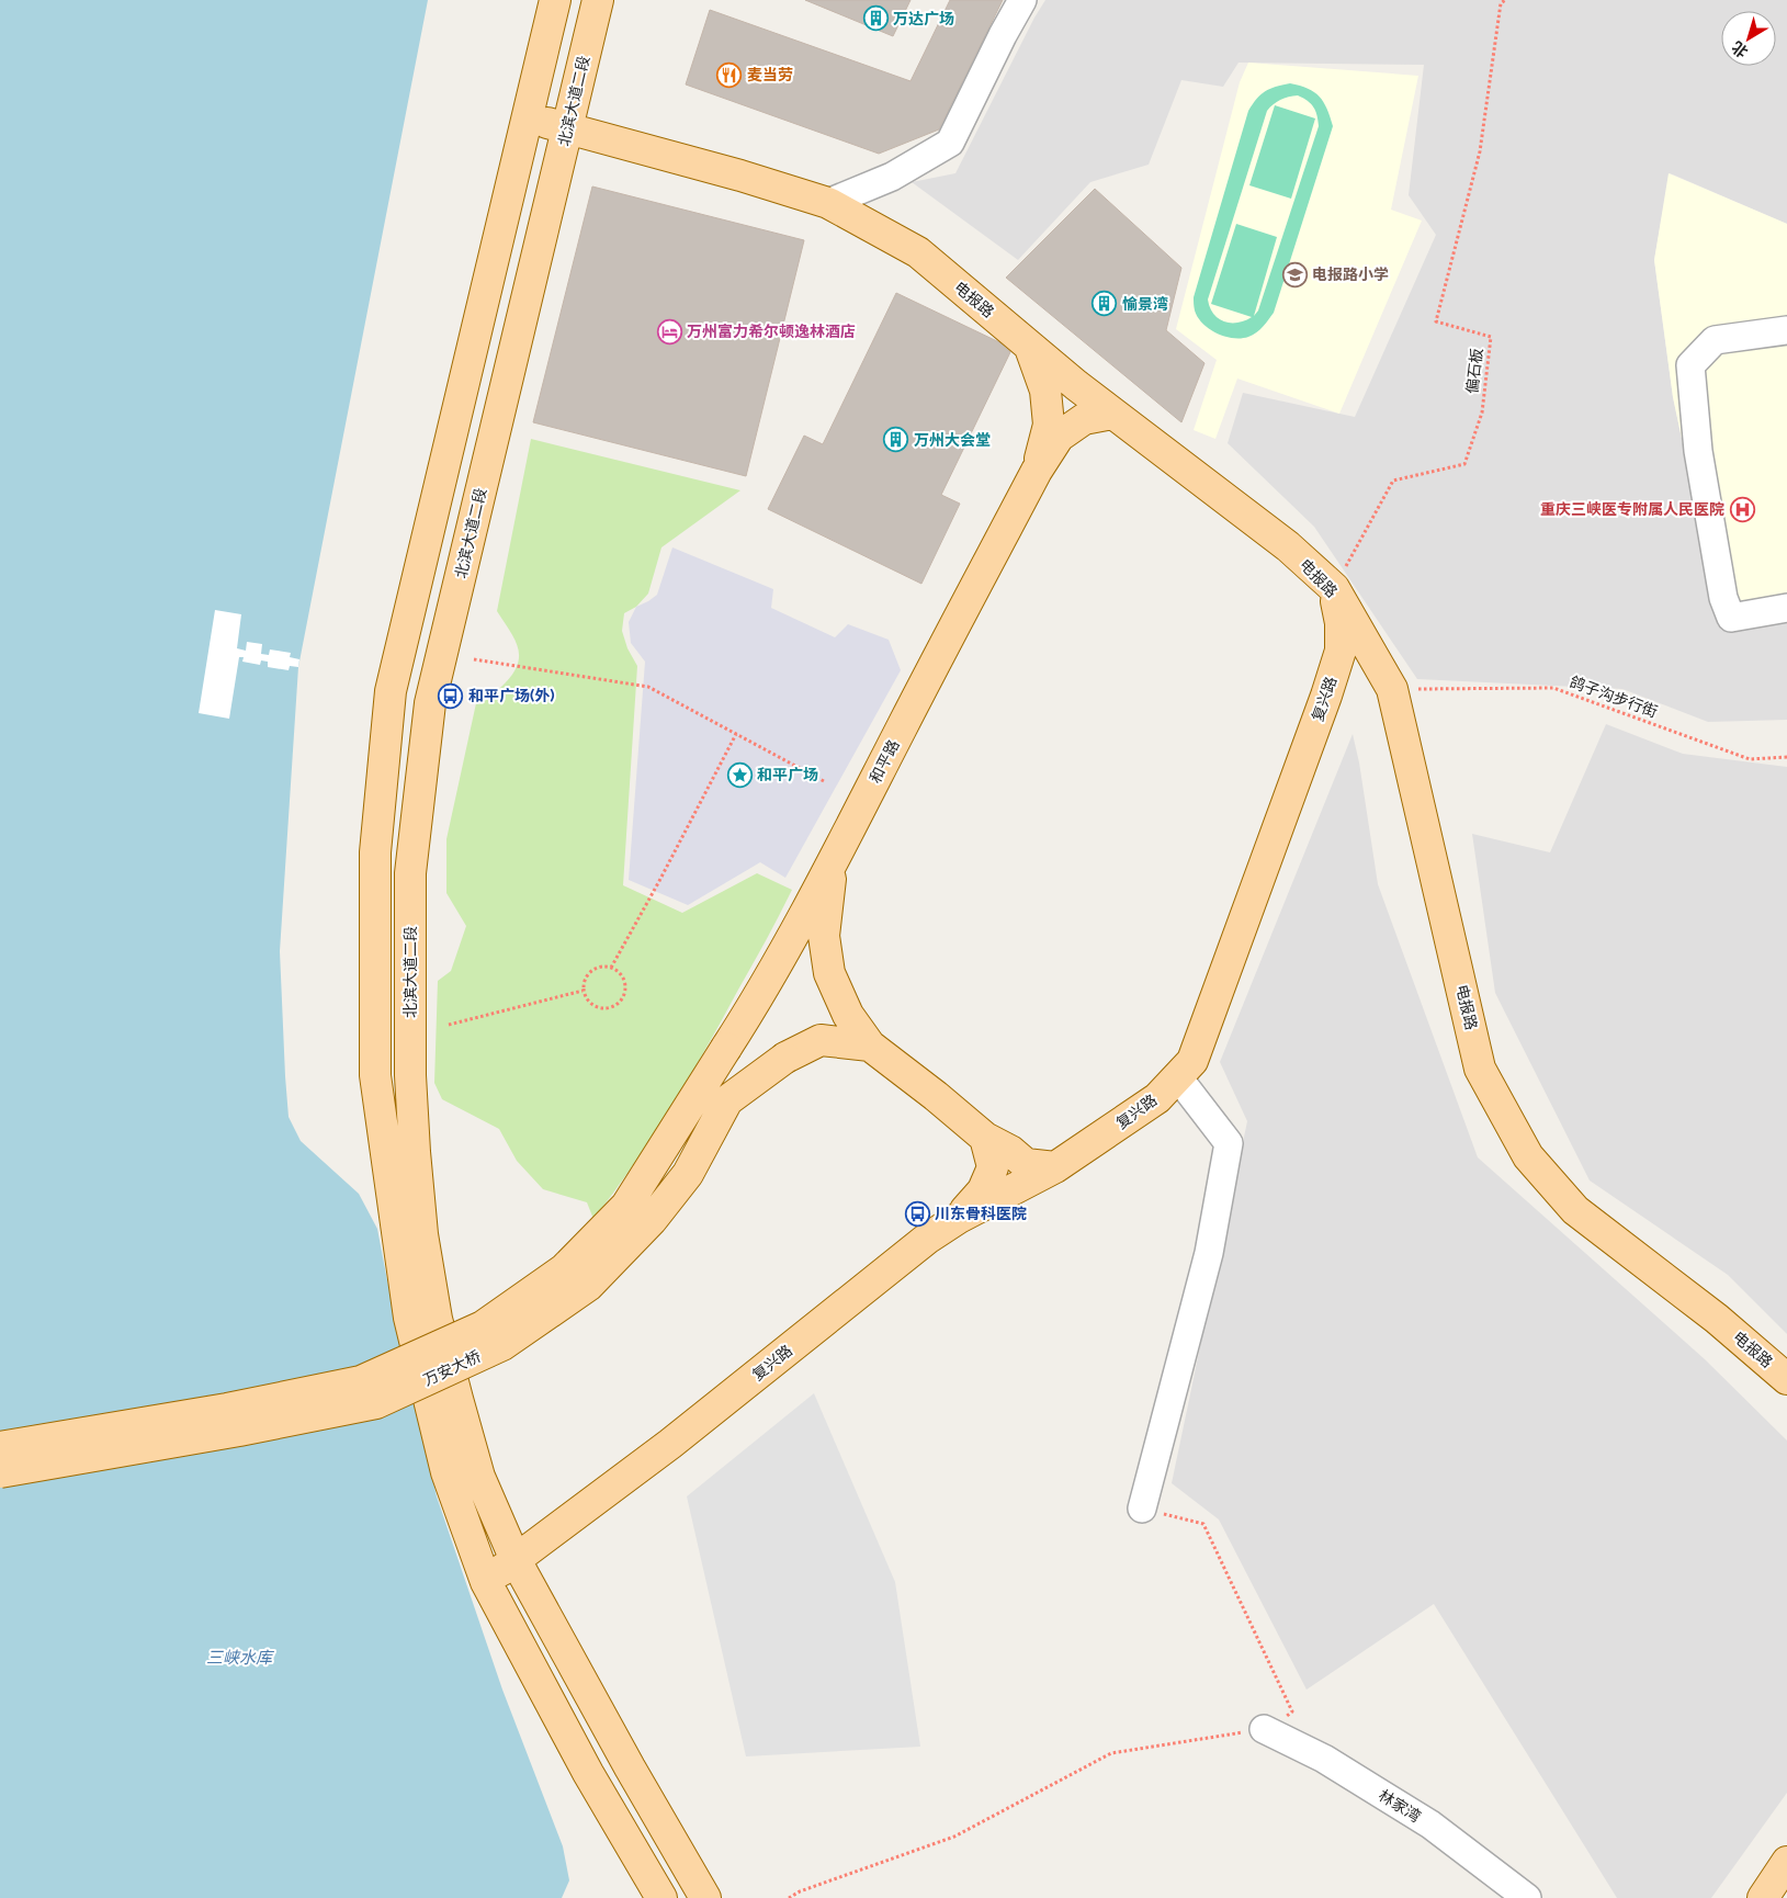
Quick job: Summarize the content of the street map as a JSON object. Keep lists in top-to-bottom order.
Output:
{
  "streets": {
    "main road": [
      "北滨大道二段",
      "电报路",
      "复兴路",
      "和平路",
      "万安大桥"
    ],
    "street": ["林家湾"],
    "path": ["偏石板", "鸽子沟步行街"]
  },
  "crossings": [
    ["北滨大道二段", "电报路"],
    ["北滨大道二段", "复兴路"],
    ["电报路", "偏石板"],
    ["电报路", "鸽子沟步行街"],
    ["电报路", "复兴路"],
    ["电报路", "和平路"],
    ["偏石板", "复兴路"],
    ["和平路", "万安大桥"]
  ],
  "water": ["三峡水库"],
  "places": {
    "building": ["万达广场", "愉景湾", "万州大会堂"],
    "restaurant": ["麦当劳"],
    "school or university": ["电报路小学"],
    "hotel": ["万州富力希尔顿逸林酒店"],
    "hospital": ["重庆三峡医专附属人民医院"],
    "bus stop": ["和平广场(外)", "川东骨科医院"],
    "place": ["和平广场"]
  },
  "north": "bottom left"
}
